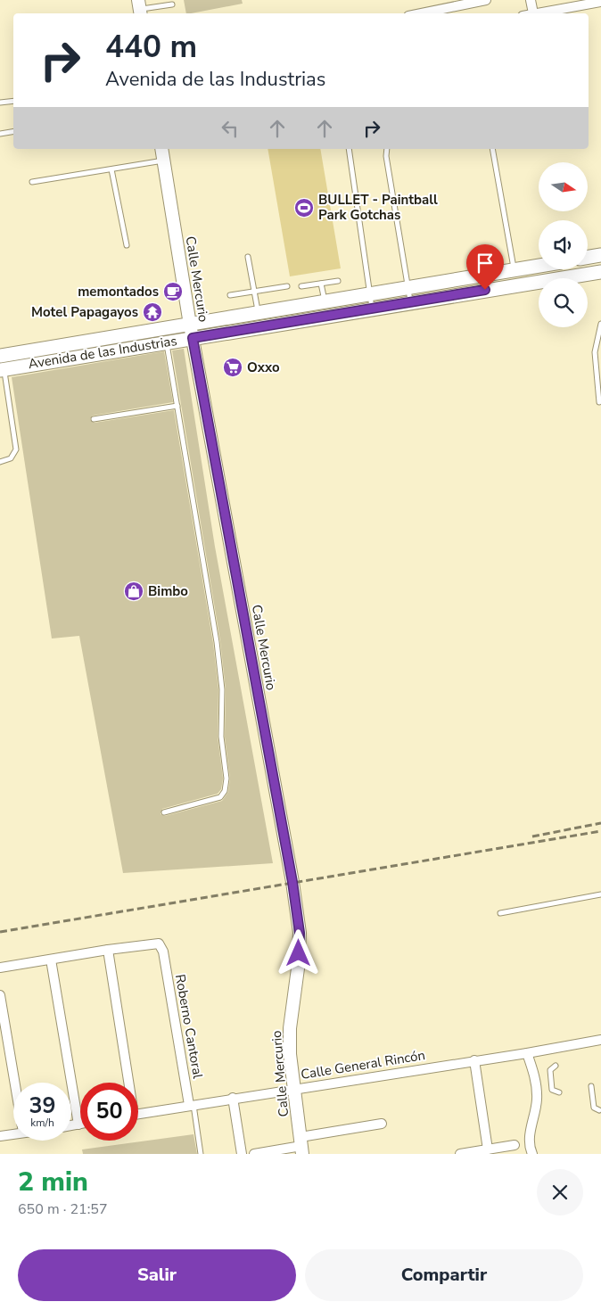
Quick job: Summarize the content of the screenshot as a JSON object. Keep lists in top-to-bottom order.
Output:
{
  "streets": {
    "main road": ["Calle Mercurio", "Avenida de las Industrias"],
    "street": ["Roberno Cantoral", "Calle General Rincón"]
  },
  "crossings": [
    ["Calle Mercurio", "Avenida de las Industrias"],
    ["Calle Mercurio", "Calle General Rincón"],
    ["Roberno Cantoral", "Calle General Rincón"]
  ],
  "places": {
    "sports": ["BULLET - Paintball Park Gotchas"],
    "cafe": ["memontados"],
    "temple": ["Motel Papagayos"],
    "supermarket": ["Oxxo"],
    "shop": ["Bimbo"]
  },
  "north": "right",
  "page": {
    "turn": ["440 m", "Avenida de las Industrias"],
    "speed": "39 km/h",
    "limit": "50",
    "heading": ["2 min", "650 m · 21:57"],
    "buttons": ["Salir", "Compartir"]
  }
}
